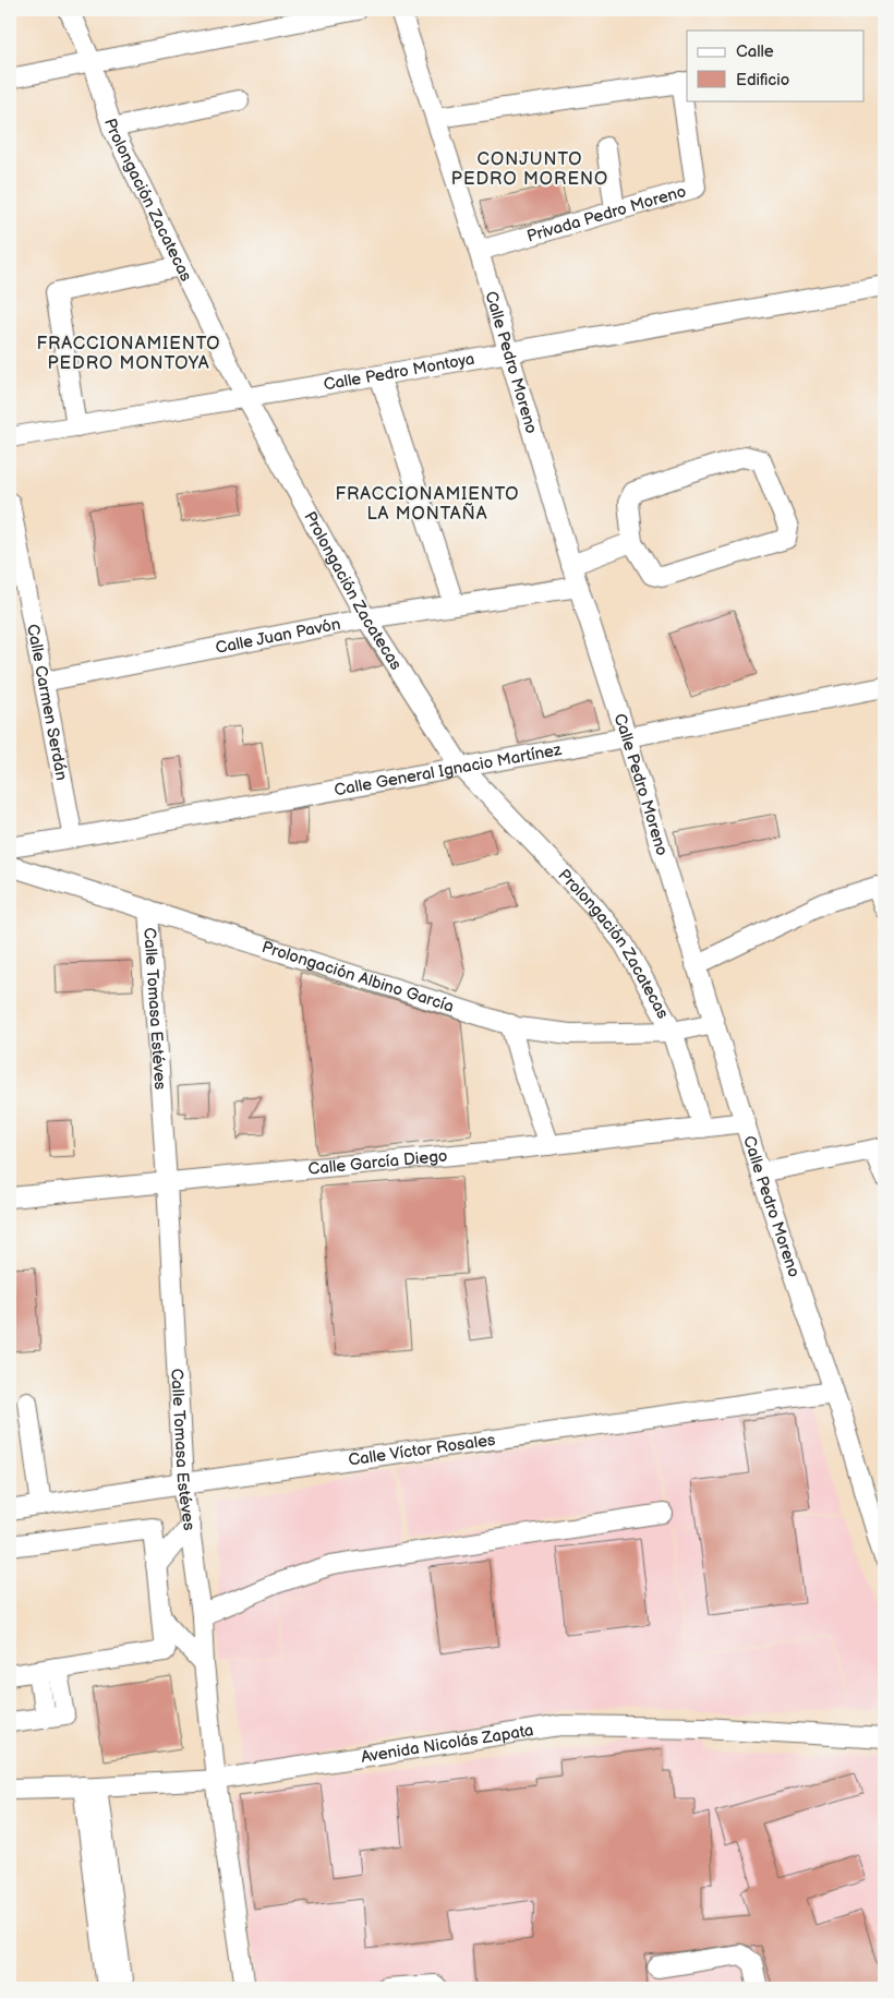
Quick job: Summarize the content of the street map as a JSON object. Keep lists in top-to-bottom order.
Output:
{
  "streets": {
    "street": [
      "Prolongación Zacatecas",
      "Privada Pedro Moreno",
      "Calle Pedro Moreno",
      "Calle Pedro Montoya",
      "Calle Juan Pavón",
      "Calle Carmen Serdán",
      "Calle General Ignacio Martínez",
      "Prolongación Albino García",
      "Calle Tomasa Estéves",
      "Calle García Diego",
      "Calle Víctor Rosales",
      "Avenida Nicolás Zapata"
    ]
  },
  "crossings": [
    ["Prolongación Zacatecas", "Calle Pedro Montoya"],
    ["Prolongación Zacatecas", "Calle Juan Pavón"],
    ["Prolongación Zacatecas", "Calle General Ignacio Martínez"],
    ["Prolongación Zacatecas", "Prolongación Albino García"],
    ["Prolongación Zacatecas", "Calle García Diego"],
    ["Privada Pedro Moreno", "Calle Pedro Moreno"],
    ["Calle Pedro Moreno", "Calle Pedro Montoya"],
    ["Calle Pedro Moreno", "Calle Juan Pavón"],
    ["Calle Pedro Moreno", "Calle General Ignacio Martínez"],
    ["Calle Pedro Moreno", "Prolongación Albino García"],
    ["Calle Pedro Moreno", "Calle García Diego"],
    ["Calle Pedro Moreno", "Calle Víctor Rosales"],
    ["Calle Juan Pavón", "Calle Carmen Serdán"],
    ["Calle Carmen Serdán", "Calle General Ignacio Martínez"],
    ["Prolongación Albino García", "Calle Tomasa Estéves"],
    ["Calle Tomasa Estéves", "Calle García Diego"],
    ["Calle Tomasa Estéves", "Calle Víctor Rosales"],
    ["Calle Tomasa Estéves", "Avenida Nicolás Zapata"]
  ],
  "districts": ["CONJUNTO PEDRO MORENO", "FRACCIONAMIENTO PEDRO MONTOYA", "FRACCIONAMIENTO LA MONTAÑA"],
  "legend": ["Calle", "Edificio"]
}
